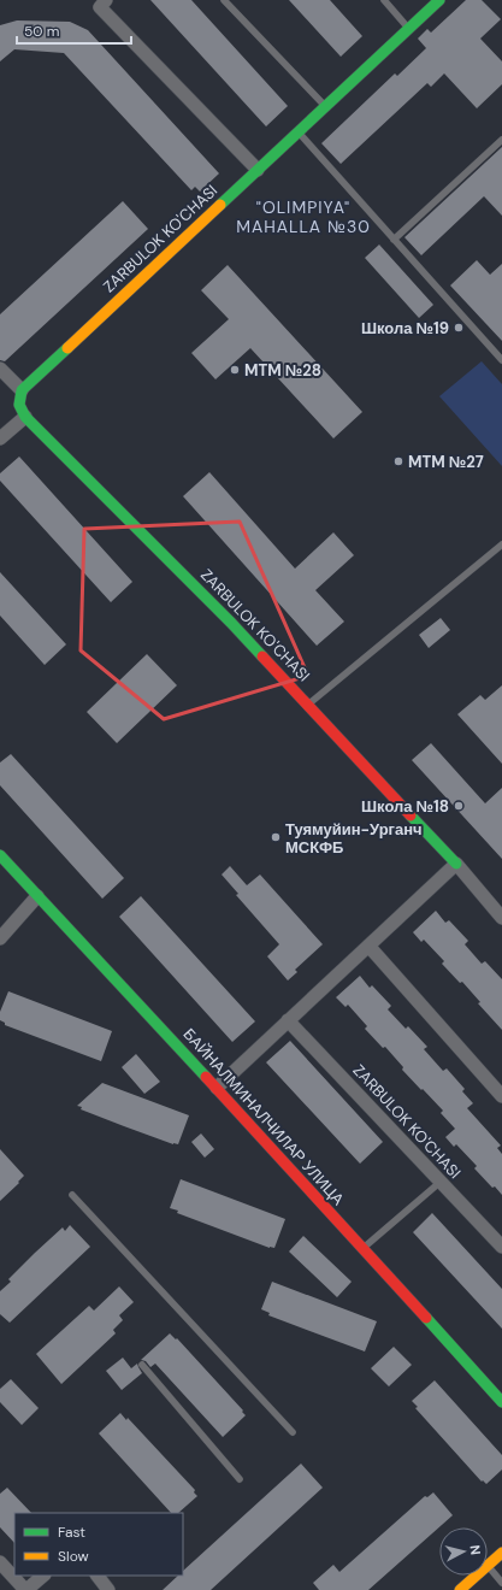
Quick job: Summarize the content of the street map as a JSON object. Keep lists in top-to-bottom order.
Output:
{
  "streets": {
    "street": ["ZARBULOK KO'CHASI", "БАЙНАЛМИНАЛЧИЛАР УЛИЦА"]
  },
  "districts": ["\"OLIMPIYA\" MAHALLA №30"],
  "places": [
    "Школа №19",
    "MTM №28",
    "MTM №27",
    "Школа №18",
    "Туямуйин-Урганч МСКФБ"
  ],
  "legend": ["Fast", "Slow"],
  "scale_bar": "50 m",
  "north": "right"
}
